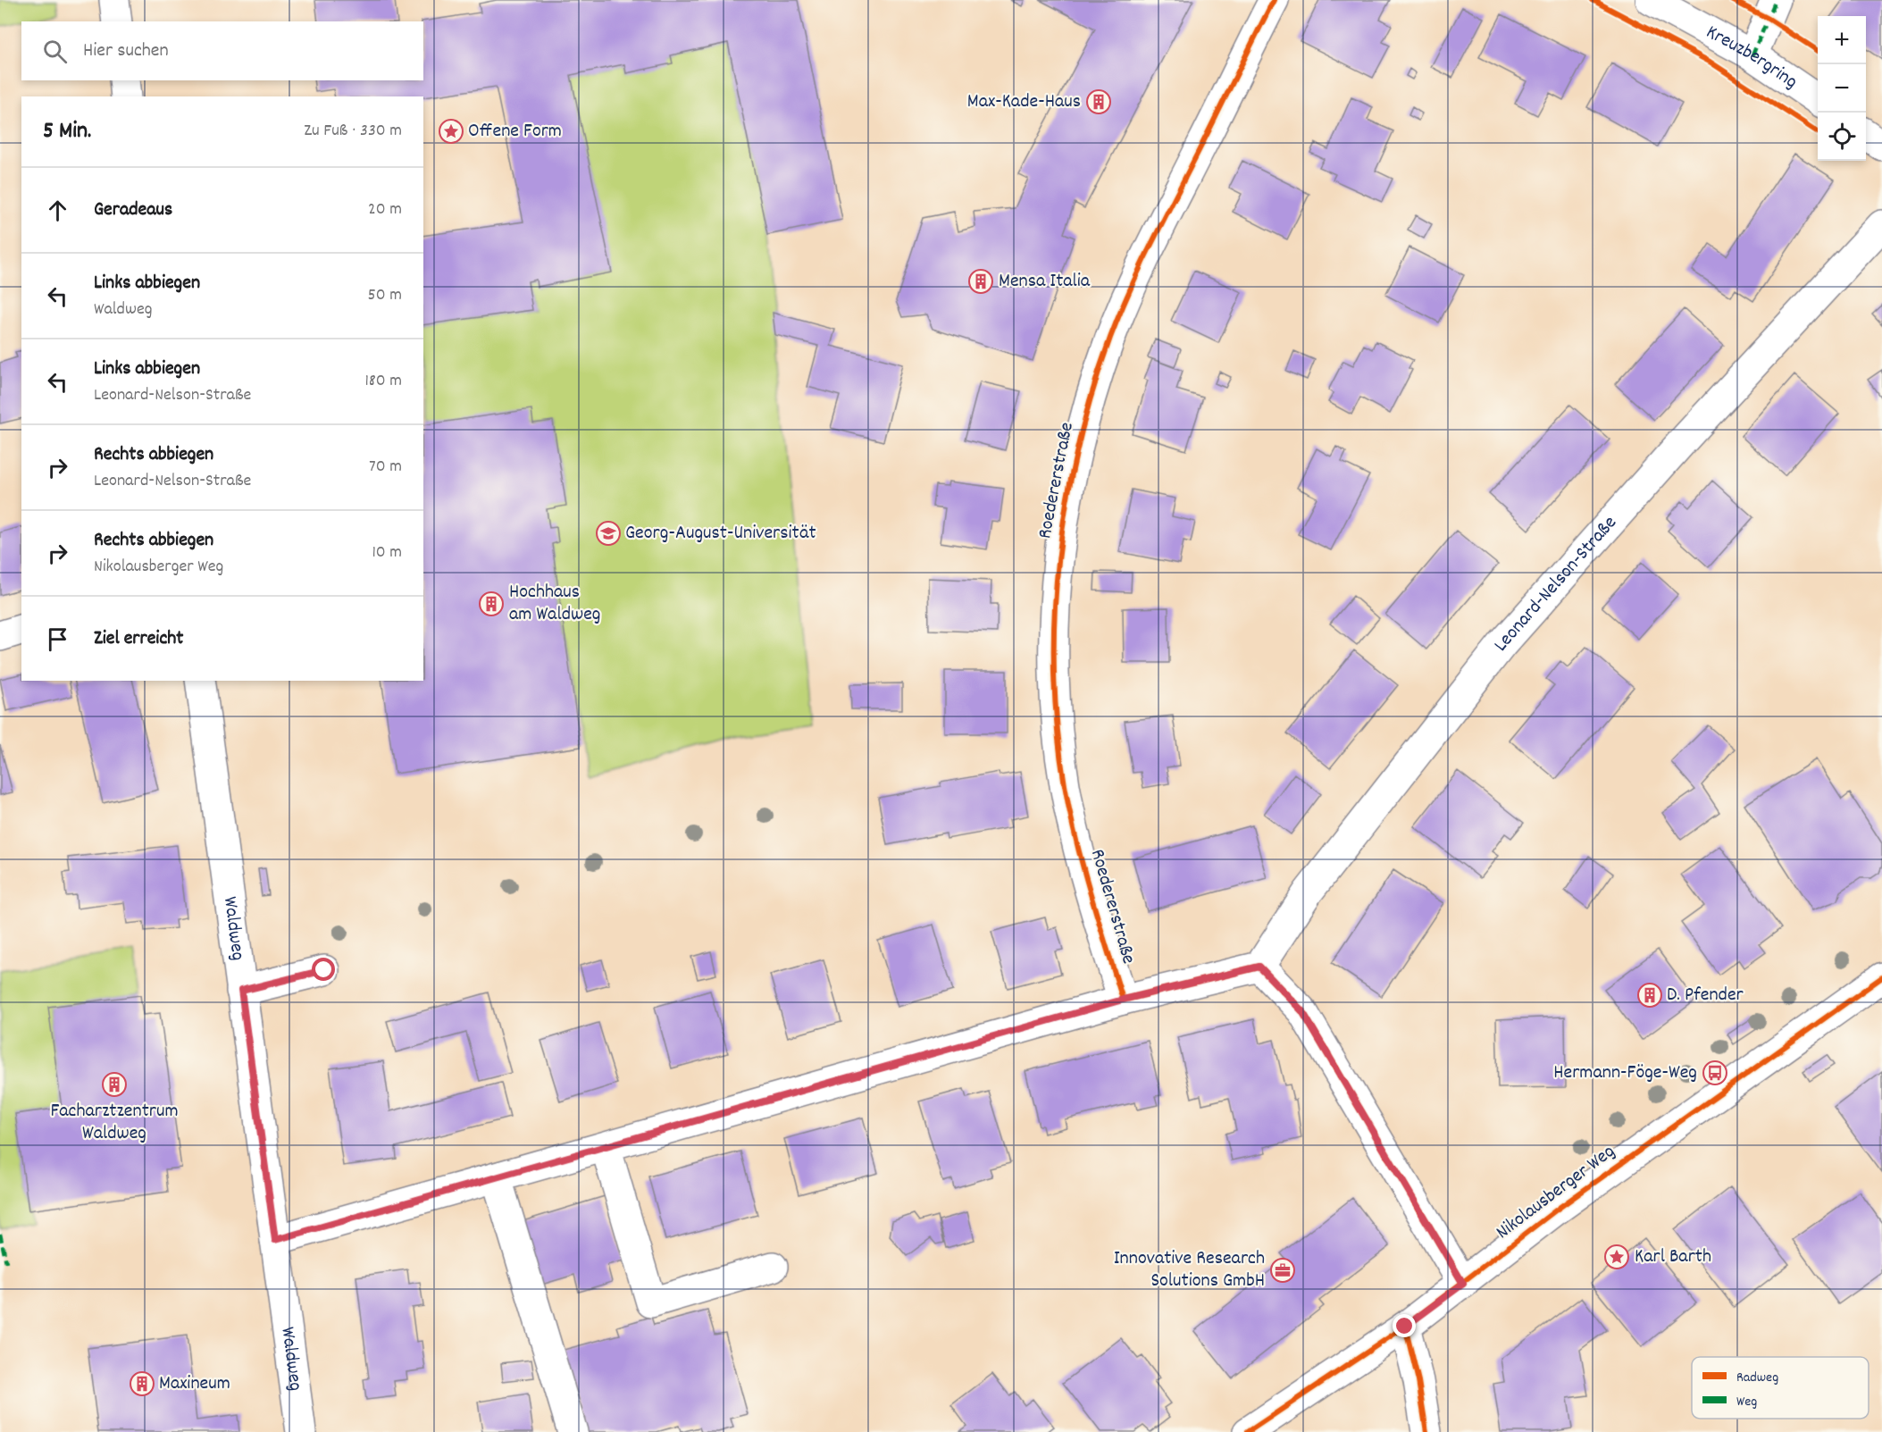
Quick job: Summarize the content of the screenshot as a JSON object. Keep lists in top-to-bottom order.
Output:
{
  "streets": {
    "street": [
      "Kreuzbergring",
      "Roedererstraße",
      "Leonard-Nelson-Straße",
      "Waldweg",
      "Nikolausberger Weg"
    ]
  },
  "places": {
    "building": [
      "Max-Kade-Haus",
      "Mensa Italia",
      "Hochhaus am Waldweg",
      "D. Pfender",
      "Facharztzentrum Waldweg",
      "Maxineum"
    ],
    "place": ["Offene Form", "Karl Barth"],
    "school or university": ["Georg-August-Universität"],
    "bus stop": ["Hermann-Föge-Weg"],
    "office": ["Innovative Research Solutions GmbH"]
  },
  "legend": ["Radweg", "Weg"],
  "page": {
    "map_buttons": ["+", "−"],
    "search": "Hier suchen",
    "heading": ["5 Min.", "Zu Fuß · 330 m"],
    "list": [
      ["Geradeaus", "20 m"],
      ["Links abbiegen", "Waldweg", "50 m"],
      ["Links abbiegen", "Leonard-Nelson-Straße", "180 m"],
      ["Rechts abbiegen", "Leonard-Nelson-Straße", "70 m"],
      ["Rechts abbiegen", "Nikolausberger Weg", "10 m"],
      "Ziel erreicht"
    ]
  }
}
